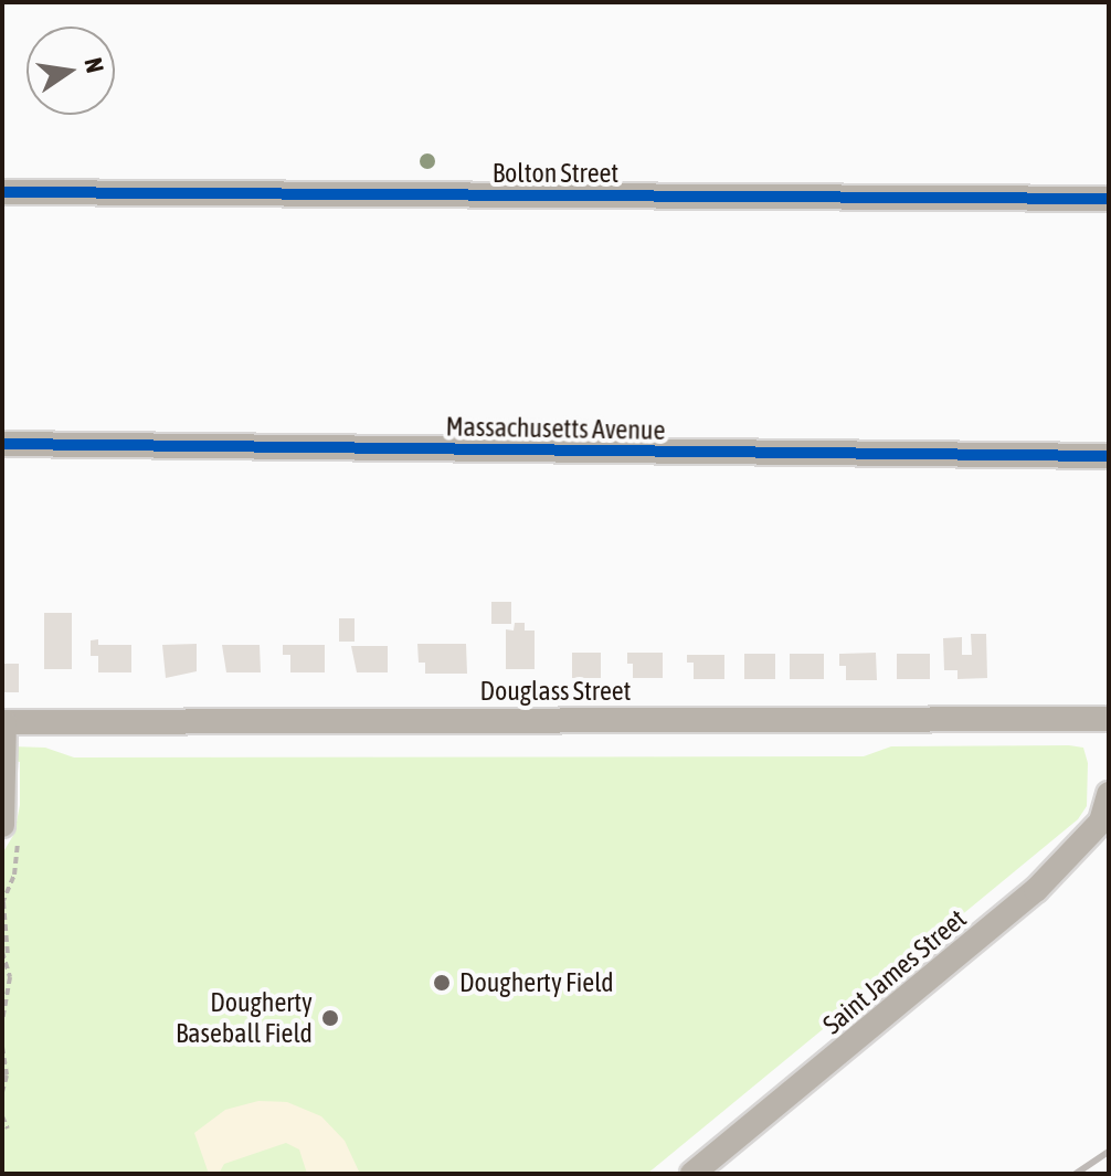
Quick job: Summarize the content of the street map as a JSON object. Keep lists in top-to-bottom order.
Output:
{
  "streets": {
    "street": [
      "Bolton Street",
      "Massachusetts Avenue",
      "Douglass Street",
      "Saint James Street"
    ]
  },
  "places": ["Dougherty Field", "Dougherty Baseball Field"],
  "north": "right"
}
